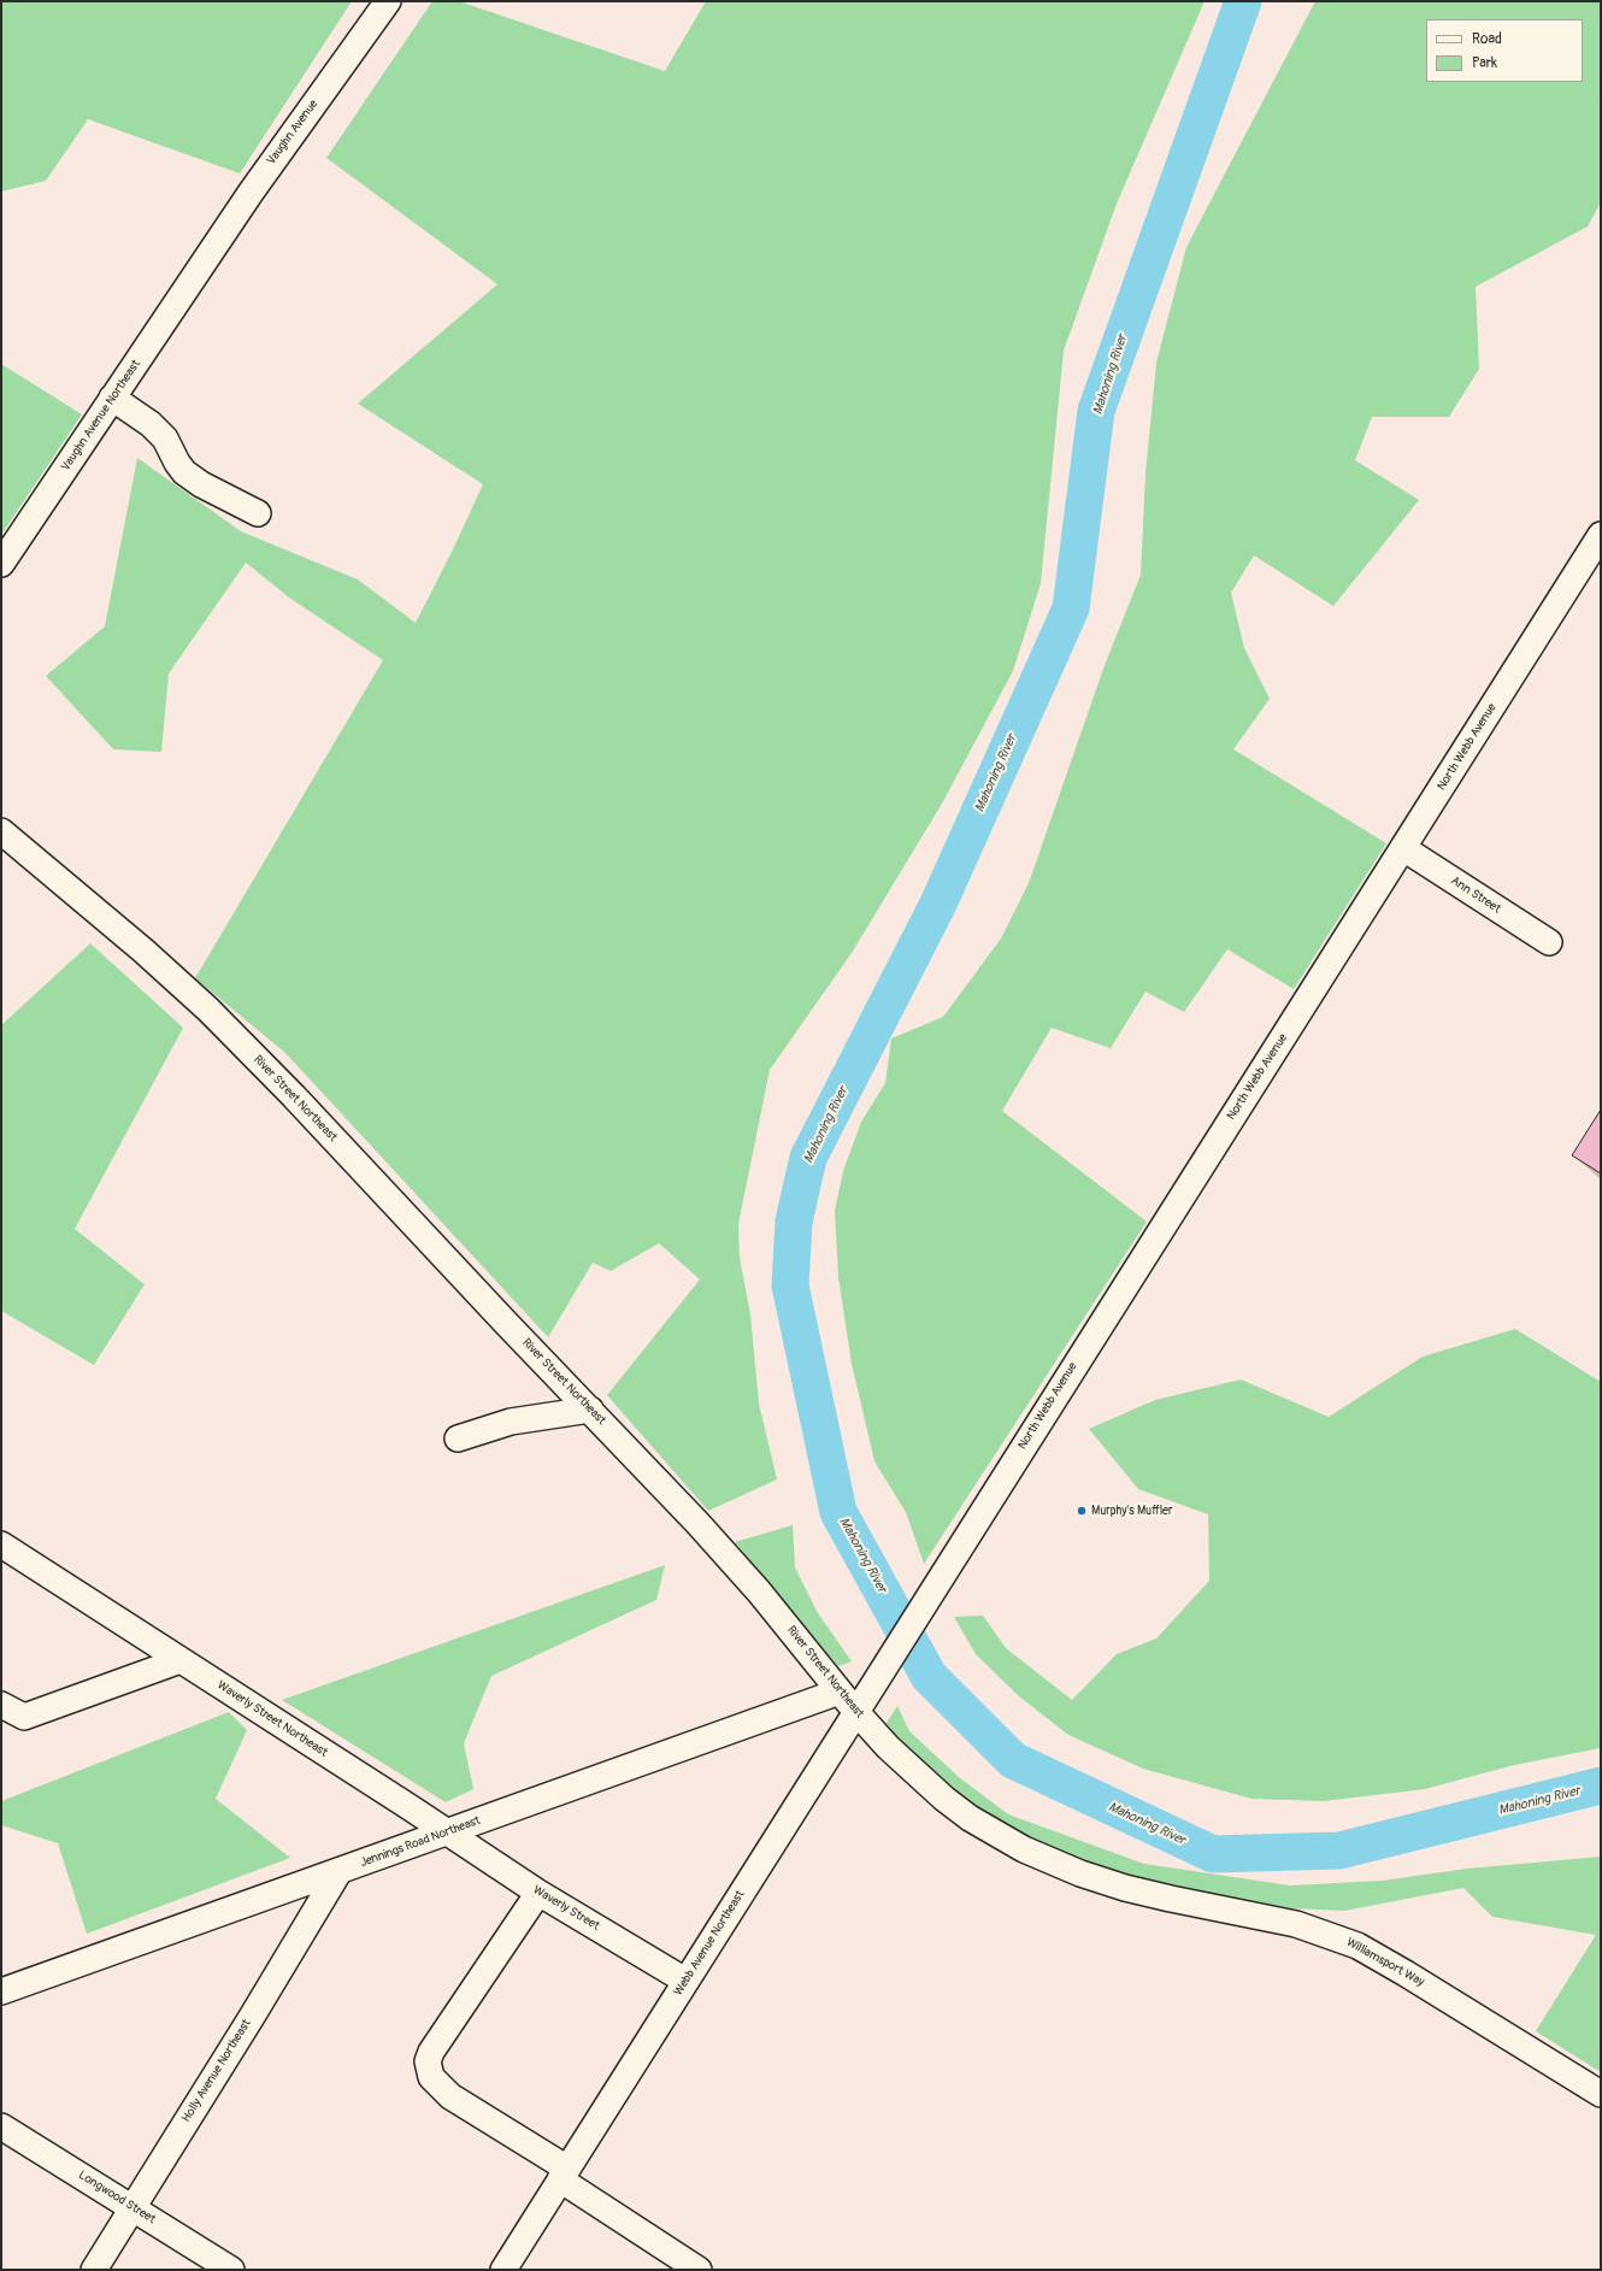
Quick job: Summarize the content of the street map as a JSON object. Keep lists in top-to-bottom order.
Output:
{
  "streets": {
    "street": [
      "Vaughn Avenue",
      "Vaughn Avenue Northeast",
      "North Webb Avenue",
      "Ann Street",
      "River Street Northeast",
      "Waverly Street Northeast",
      "Jennings Road Northeast",
      "Waverly Street",
      "Webb Avenue Northeast",
      "Williamsport Way",
      "Holly Avenue Northeast",
      "Longwood Street"
    ]
  },
  "crossings": [
    ["Vaughn Avenue", "Vaughn Avenue Northeast"],
    ["North Webb Avenue", "Ann Street"],
    ["North Webb Avenue", "Webb Avenue Northeast"],
    ["River Street Northeast", "Jennings Road Northeast"],
    ["River Street Northeast", "Webb Avenue Northeast"],
    ["River Street Northeast", "Williamsport Way"],
    ["Waverly Street Northeast", "Jennings Road Northeast"],
    ["Waverly Street Northeast", "Waverly Street"],
    ["Jennings Road Northeast", "Waverly Street"],
    ["Jennings Road Northeast", "Holly Avenue Northeast"],
    ["Waverly Street", "Webb Avenue Northeast"],
    ["Holly Avenue Northeast", "Longwood Street"]
  ],
  "water": ["Mahoning River"],
  "places": ["Murphy's Muffler"],
  "legend": ["Road", "Park"]
}
